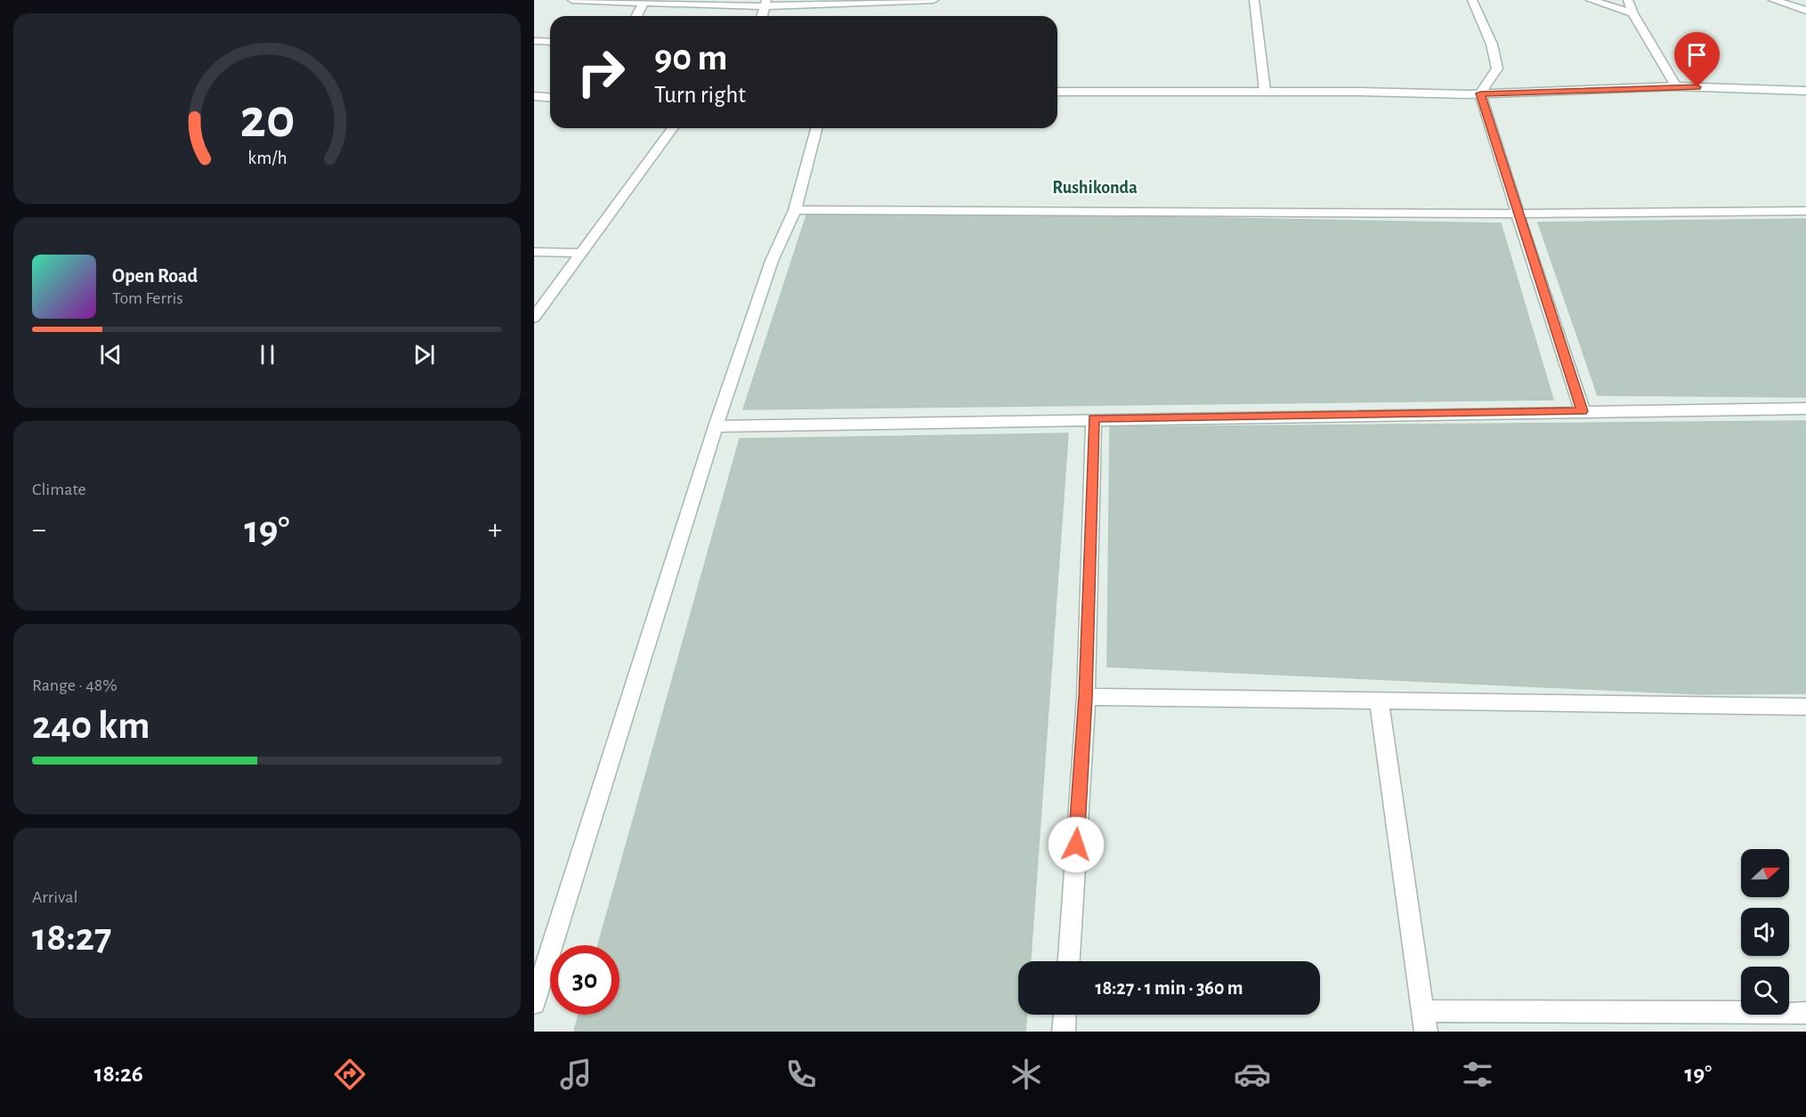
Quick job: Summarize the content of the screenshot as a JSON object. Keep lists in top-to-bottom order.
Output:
{
  "districts": ["Rushikonda"],
  "north": "right",
  "page": {
    "turn": ["90 m", "Turn right"],
    "song": ["Open Road", "Tom Ferris"],
    "tile": [
      "Climate",
      ["Range · 48%", "240 km"],
      ["Arrival", "18:27"]
    ],
    "heat": ["−", "19°", "+"],
    "limit": "30",
    "trip": "18:27 · 1 min · 360 m",
    "tabs": ["18:26", "19°"],
    "gauge": ["20", "km/h"]
  }
}
